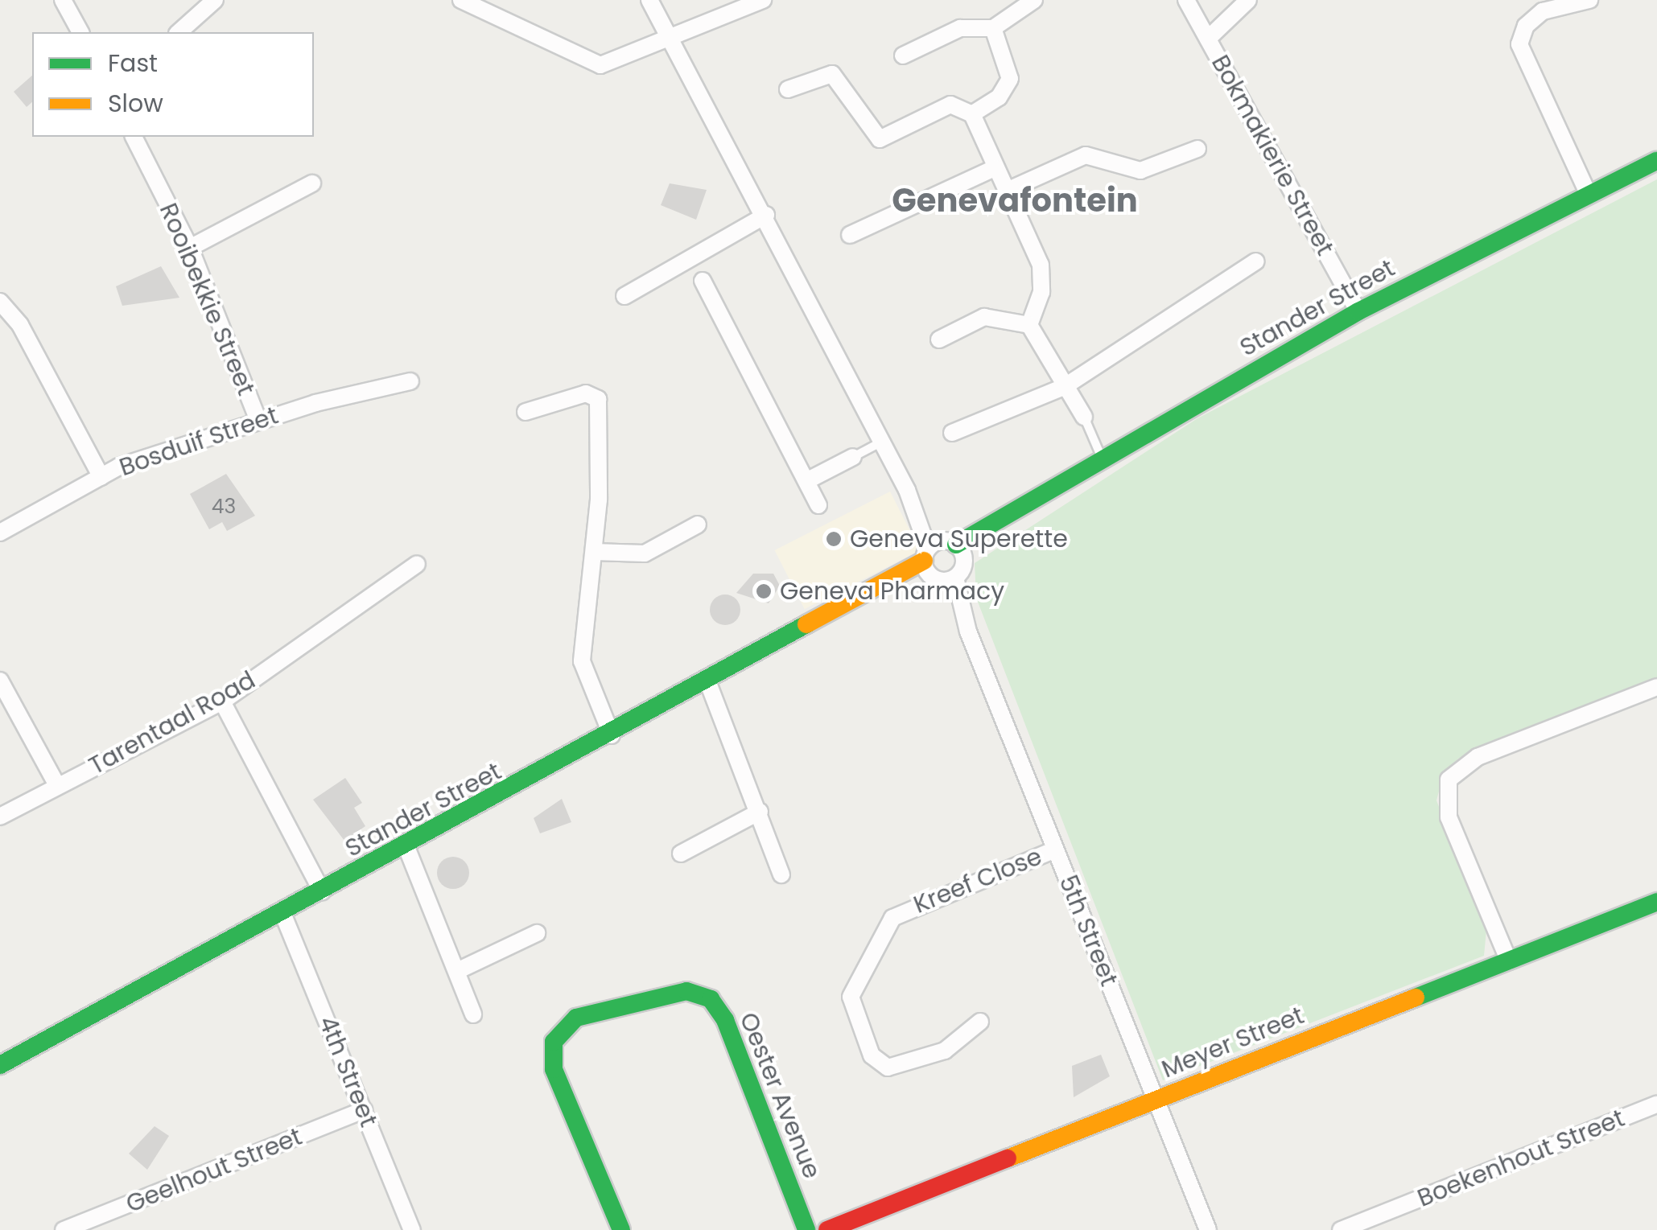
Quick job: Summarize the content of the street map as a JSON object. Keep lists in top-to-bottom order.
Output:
{
  "streets": {
    "street": [
      "Bokmakierie Street",
      "Rooibekkie Street",
      "Stander Street",
      "Bosduif Street",
      "Tarentaal Road",
      "Kreef Close",
      "5th Street",
      "Meyer Street",
      "4th Street",
      "Oester Avenue",
      "Boekenhout Street",
      "Geelhout Street"
    ]
  },
  "crossings": [
    ["Bokmakierie Street", "Stander Street"],
    ["Rooibekkie Street", "Bosduif Street"],
    ["Stander Street", "5th Street"],
    ["Stander Street", "4th Street"],
    ["Kreef Close", "5th Street"],
    ["5th Street", "Meyer Street"],
    ["4th Street", "Geelhout Street"]
  ],
  "districts": ["Genevafontein"],
  "places": ["Geneva Superette", "Geneva Pharmacy"],
  "house_numbers": ["43"],
  "legend": ["Fast", "Slow"]
}
